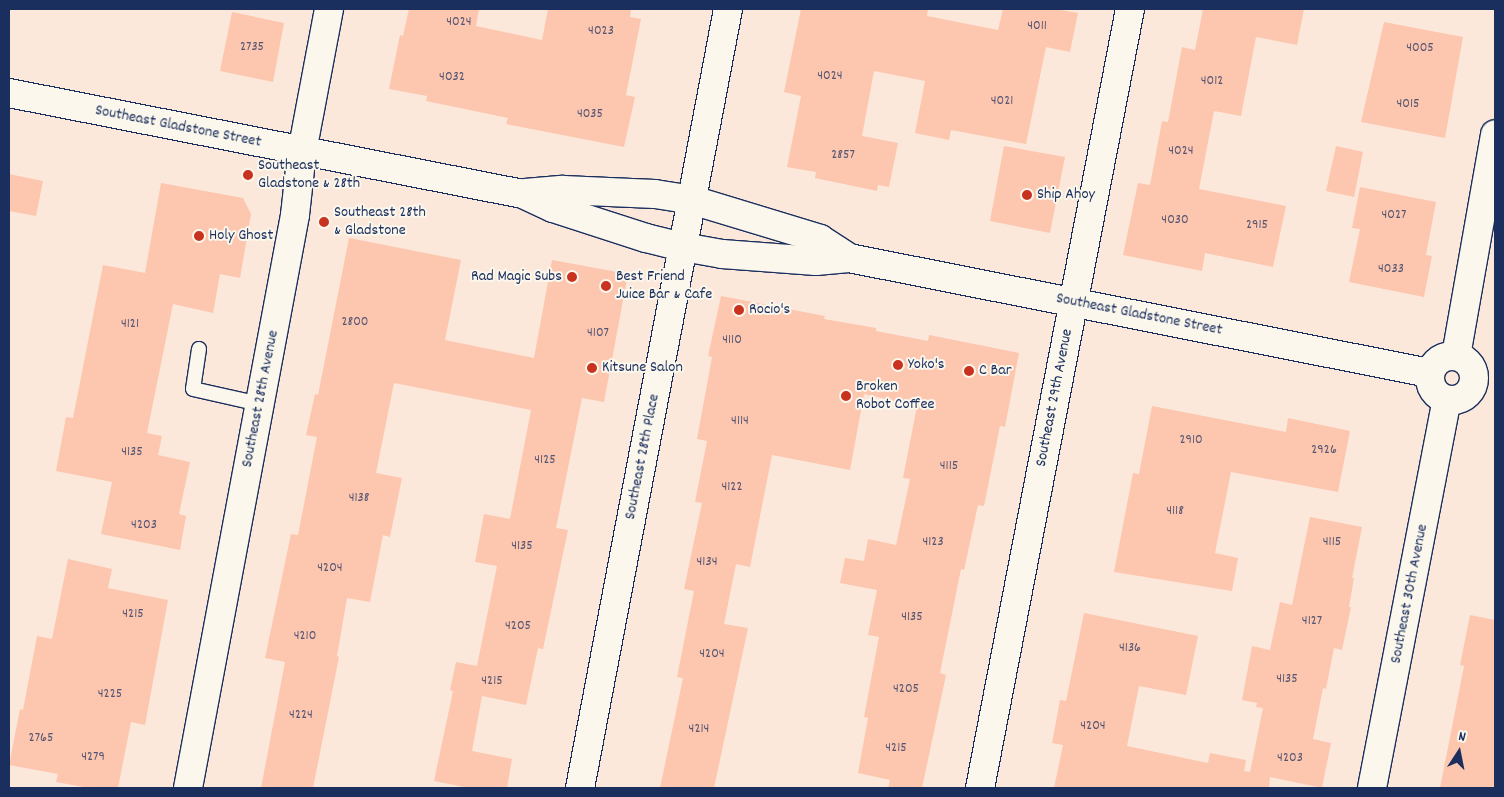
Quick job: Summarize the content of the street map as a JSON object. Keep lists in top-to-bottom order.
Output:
{
  "streets": {
    "street": [
      "Southeast Gladstone Street",
      "Southeast 29th Avenue",
      "Southeast 28th Avenue",
      "Southeast 28th Place",
      "Southeast 30th Avenue"
    ]
  },
  "crossings": [
    ["Southeast Gladstone Street", "Southeast 29th Avenue"],
    ["Southeast Gladstone Street", "Southeast 28th Avenue"],
    ["Southeast Gladstone Street", "Southeast 28th Place"]
  ],
  "places": [
    "Southeast Gladstone & 28th",
    "Ship Ahoy",
    "Southeast 28th & Gladstone",
    "Holy Ghost",
    "Rad Magic Subs",
    "Best Friend Juice Bar & Cafe",
    "Rocio's",
    "Yoko's",
    "Kitsune Salon",
    "C Bar",
    "Broken Robot Coffee"
  ],
  "house_numbers": [
    "4024",
    "4011",
    "4023",
    "2735",
    "4005",
    "4024",
    "4032",
    "4012",
    "4021",
    "4015",
    "4035",
    "4024",
    "2857",
    "4027",
    "4030",
    "2915",
    "4033",
    "2800",
    "4121",
    "4107",
    "4110",
    "4114",
    "2910",
    "2926",
    "4135",
    "4125",
    "4115",
    "4122",
    "4138",
    "4118",
    "4203",
    "4123",
    "4115",
    "4135",
    "4134",
    "4204",
    "4215",
    "4135",
    "4127",
    "4205",
    "4210",
    "4136",
    "4204",
    "4135",
    "4215",
    "4205",
    "4225",
    "4224",
    "4204",
    "4214",
    "2765",
    "4215",
    "4279",
    "4203"
  ],
  "north": "top"
}
